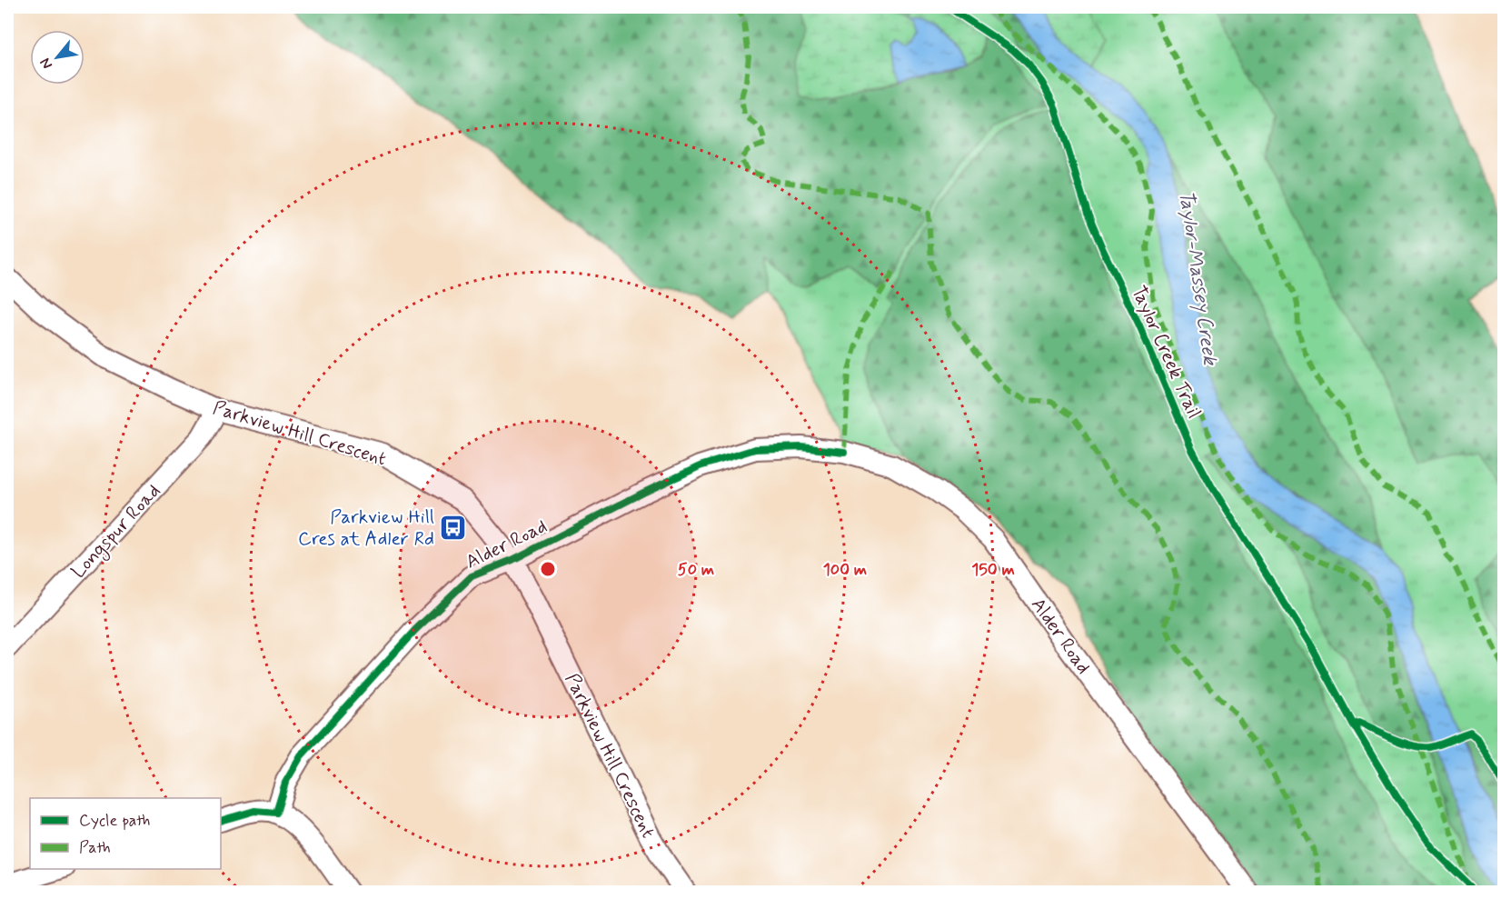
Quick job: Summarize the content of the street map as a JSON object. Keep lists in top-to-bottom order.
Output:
{
  "streets": {
    "street": ["Parkview Hill Crescent", "Longspur Road", "Alder Road"],
    "cycle path": ["Taylor Creek Trail"]
  },
  "crossings": [
    ["Parkview Hill Crescent", "Longspur Road"],
    ["Parkview Hill Crescent", "Alder Road"]
  ],
  "water": ["Taylor-Massey Creek"],
  "places": {
    "bus stop": ["Parkview Hill Cres at Adler Rd"]
  },
  "legend": ["Cycle path", "Path"],
  "north": "bottom left",
  "rings": ["50 m", "100 m", "150 m"]
}
